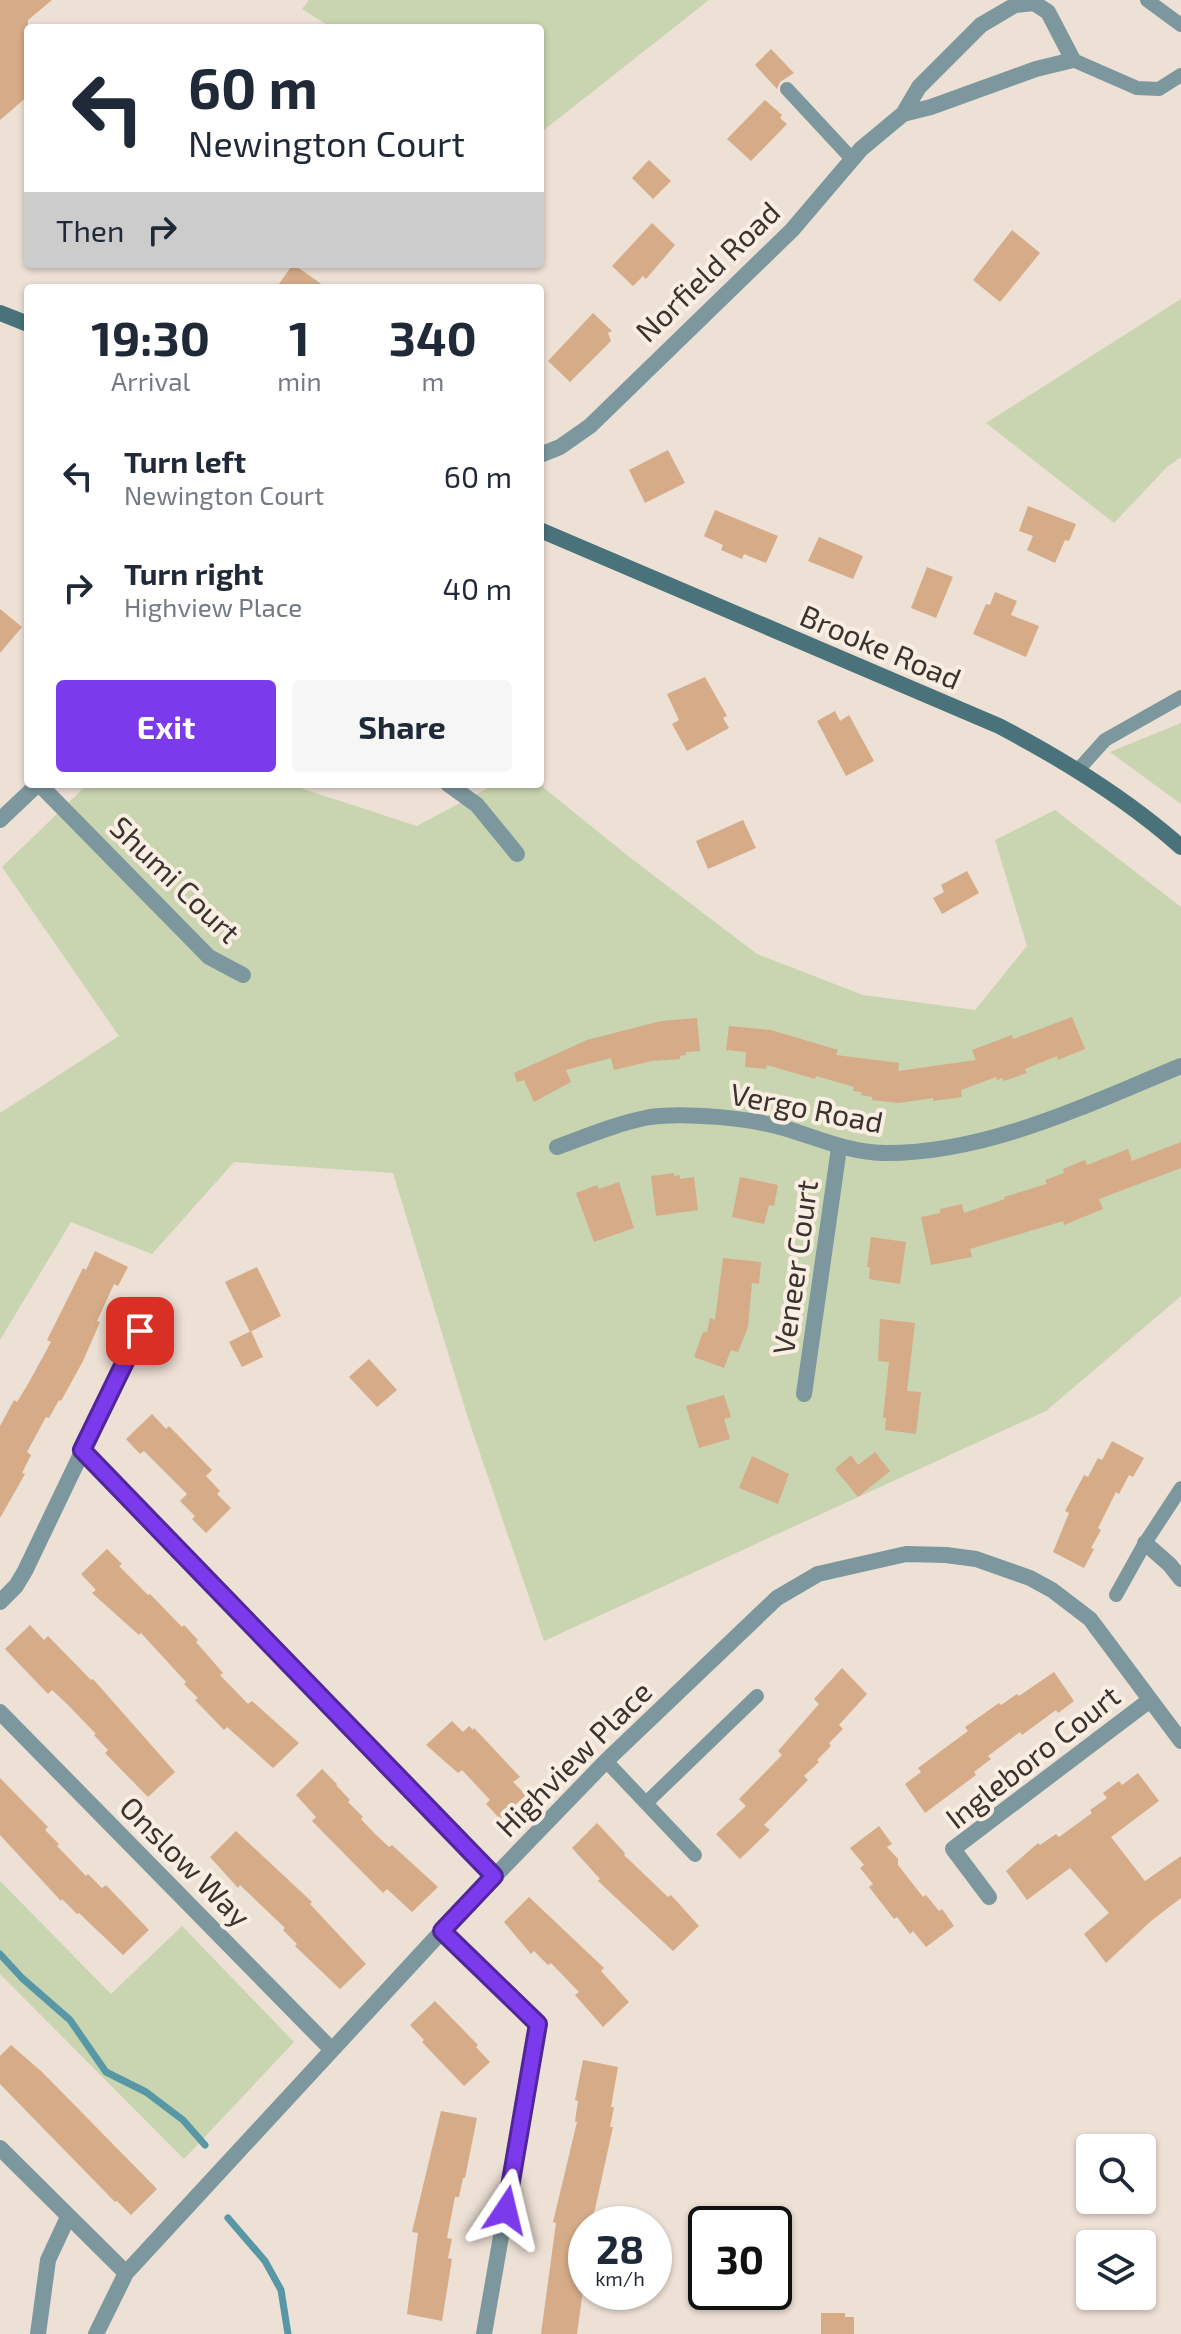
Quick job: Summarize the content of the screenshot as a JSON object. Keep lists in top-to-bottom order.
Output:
{
  "streets": {
    "street": [
      "Norfield Road",
      "Brooke Road",
      "Shumi Court",
      "Vergo Road",
      "Veneer Court",
      "Ingleboro Court",
      "Highview Place",
      "Onslow Way"
    ]
  },
  "crossings": [
    ["Vergo Road", "Veneer Court"],
    ["Ingleboro Court", "Highview Place"],
    ["Highview Place", "Onslow Way"]
  ],
  "page": {
    "turn": ["60 m", "Newington Court"],
    "then": "Then",
    "eta": [
      "19:30",
      "Arrival",
      "1",
      "min",
      "340",
      "m"
    ],
    "list": [
      {
        "name": "Turn left",
        "note": "Newington Court",
        "value": "60 m"
      },
      {
        "name": "Turn right",
        "note": "Highview Place",
        "value": "40 m"
      }
    ],
    "buttons": ["Exit", "Share"],
    "speed": "28 km/h",
    "limit": "30"
  }
}
